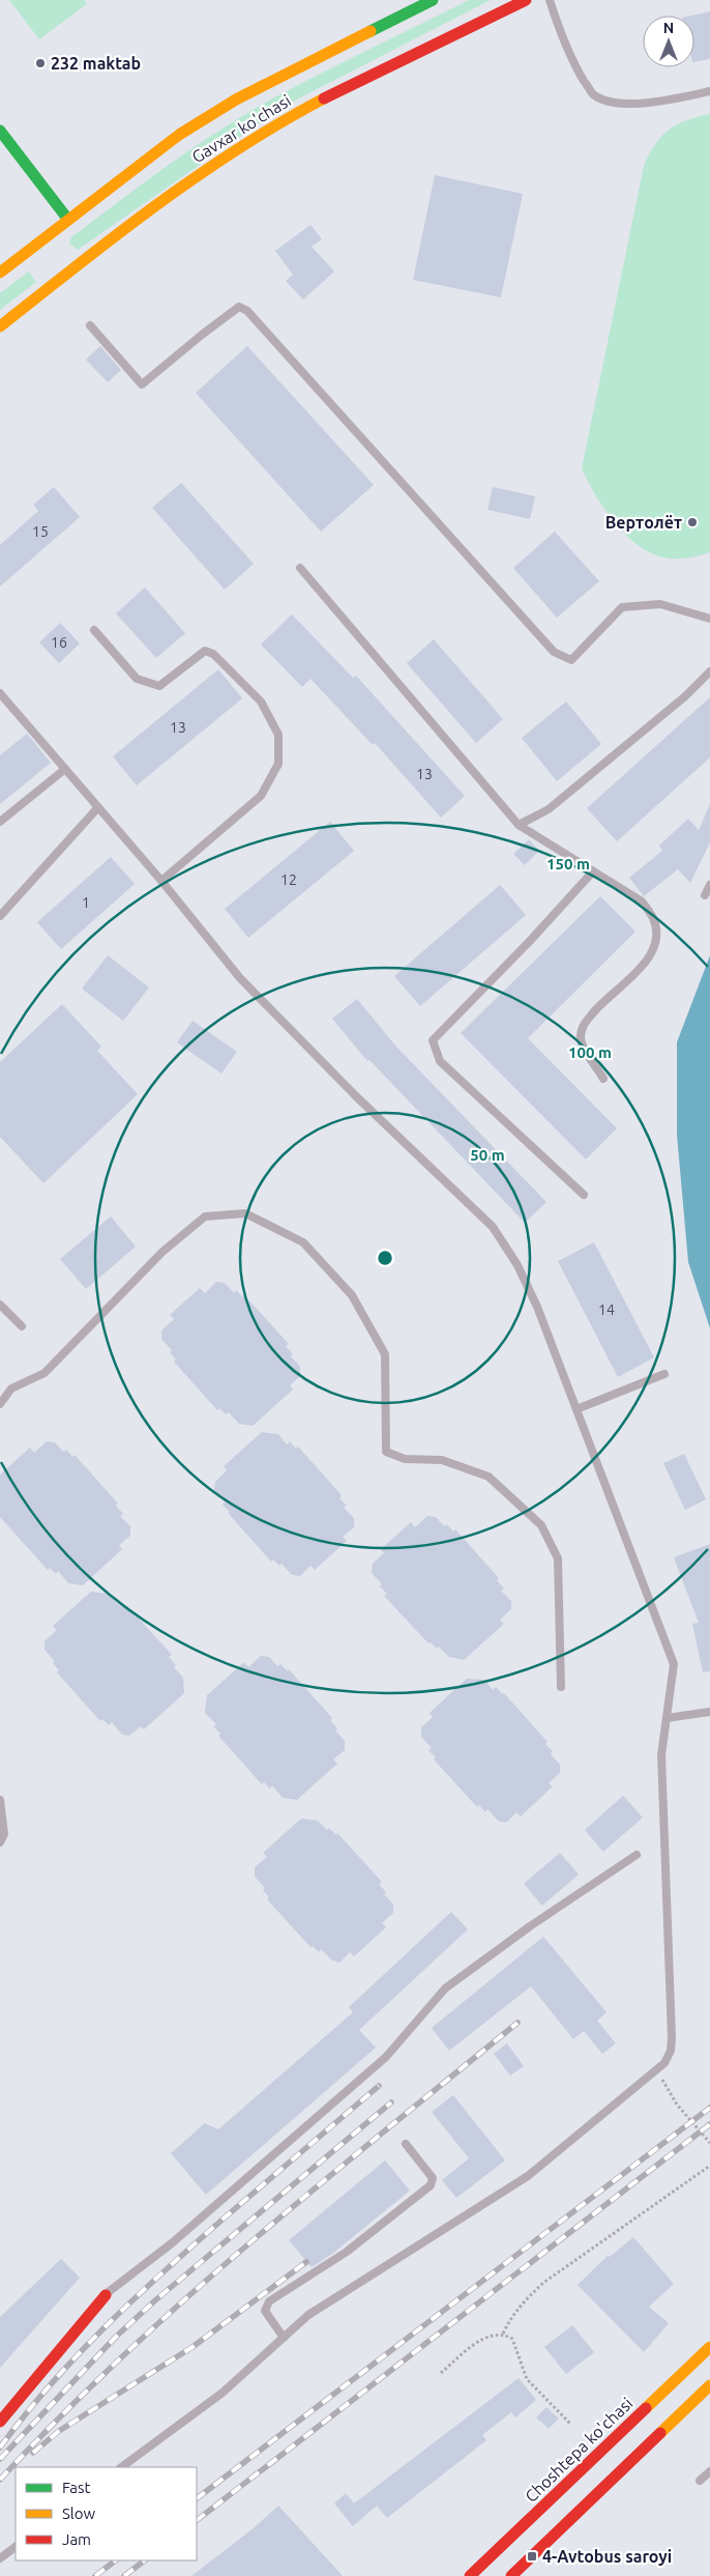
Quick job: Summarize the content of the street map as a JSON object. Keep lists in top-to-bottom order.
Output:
{
  "streets": {
    "main road": ["Gavxar ko'chasi", "Choshtepa ko'chasi"]
  },
  "places": {
    "other": ["232 maktab", "Вертолёт"],
    "transit": ["4-Avtobus saroyi"]
  },
  "house_numbers": [
    "15",
    "16",
    "13",
    "13",
    "12",
    "1",
    "14"
  ],
  "legend": ["Fast", "Slow", "Jam"],
  "north": "top",
  "rings": ["150 m", "100 m", "50 m"]
}
